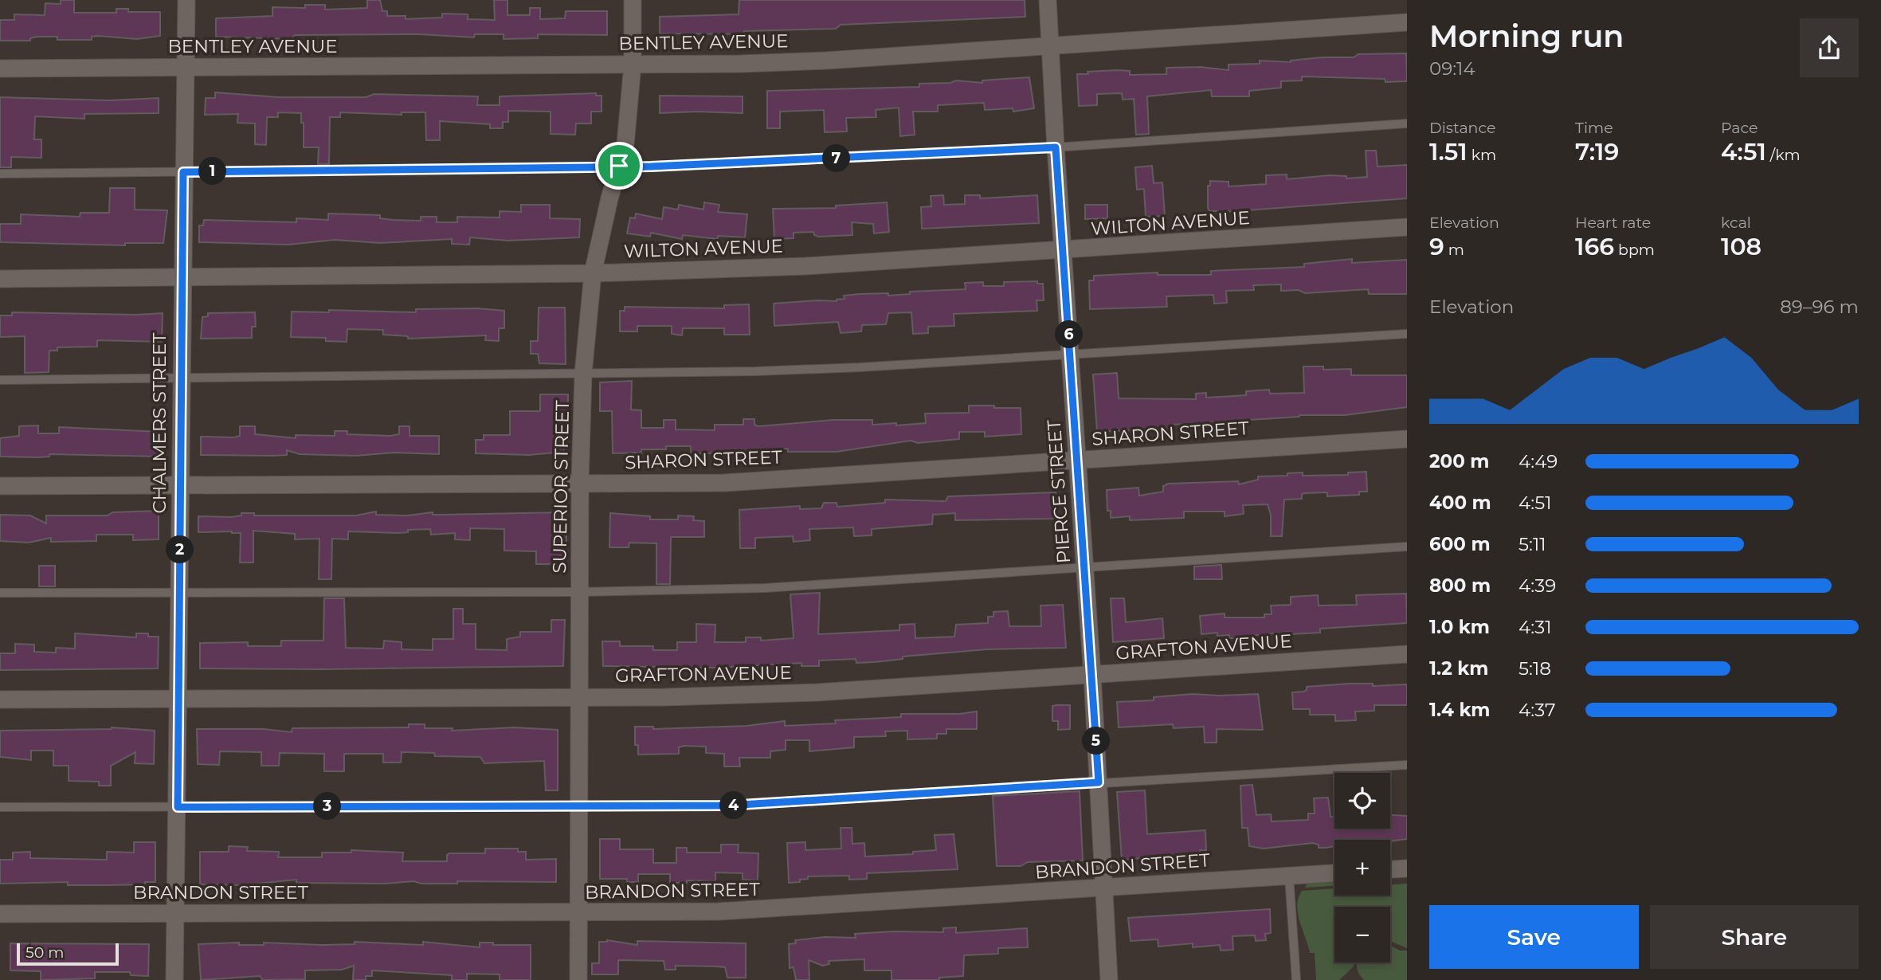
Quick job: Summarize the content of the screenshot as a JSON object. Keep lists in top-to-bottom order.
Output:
{
  "streets": {
    "street": [
      "BENTLEY AVENUE",
      "WILTON AVENUE",
      "CHALMERS STREET",
      "SHARON STREET",
      "SUPERIOR STREET",
      "PIERCE STREET",
      "GRAFTON AVENUE",
      "BRANDON STREET"
    ]
  },
  "crossings": [
    ["BENTLEY AVENUE", "CHALMERS STREET"],
    ["BENTLEY AVENUE", "SUPERIOR STREET"],
    ["BENTLEY AVENUE", "PIERCE STREET"],
    ["WILTON AVENUE", "CHALMERS STREET"],
    ["WILTON AVENUE", "SUPERIOR STREET"],
    ["WILTON AVENUE", "PIERCE STREET"],
    ["CHALMERS STREET", "SHARON STREET"],
    ["CHALMERS STREET", "GRAFTON AVENUE"],
    ["CHALMERS STREET", "BRANDON STREET"],
    ["SHARON STREET", "SUPERIOR STREET"],
    ["SHARON STREET", "PIERCE STREET"],
    ["SUPERIOR STREET", "GRAFTON AVENUE"],
    ["SUPERIOR STREET", "BRANDON STREET"],
    ["PIERCE STREET", "GRAFTON AVENUE"],
    ["PIERCE STREET", "BRANDON STREET"]
  ],
  "scale_bar": "50 m",
  "page": {
    "heading": ["Morning run", "09:14"],
    "stats": [
      ["Distance", "1.51 km"],
      ["Time", "7:19"],
      ["Pace", "4:51 /km"],
      ["Elevation", "9 m"],
      ["Heart rate", "166 bpm"],
      ["kcal", "108"]
    ],
    "pins": [
      "7",
      "1",
      "6",
      "2",
      "5",
      "4",
      "3"
    ],
    "chart": ["Elevation", "89–96 m"],
    "list": [
      {
        "name": "200 m",
        "note": "4:49"
      },
      {
        "name": "400 m",
        "note": "4:51"
      },
      {
        "name": "600 m",
        "note": "5:11"
      },
      {
        "name": "800 m",
        "note": "4:39"
      },
      {
        "name": "1.0 km",
        "note": "4:31"
      },
      {
        "name": "1.2 km",
        "note": "5:18"
      },
      {
        "name": "1.4 km",
        "note": "4:37"
      }
    ],
    "map_buttons": ["+", "−"],
    "buttons": ["Save", "Share"],
    "scale": "50 m"
  }
}
